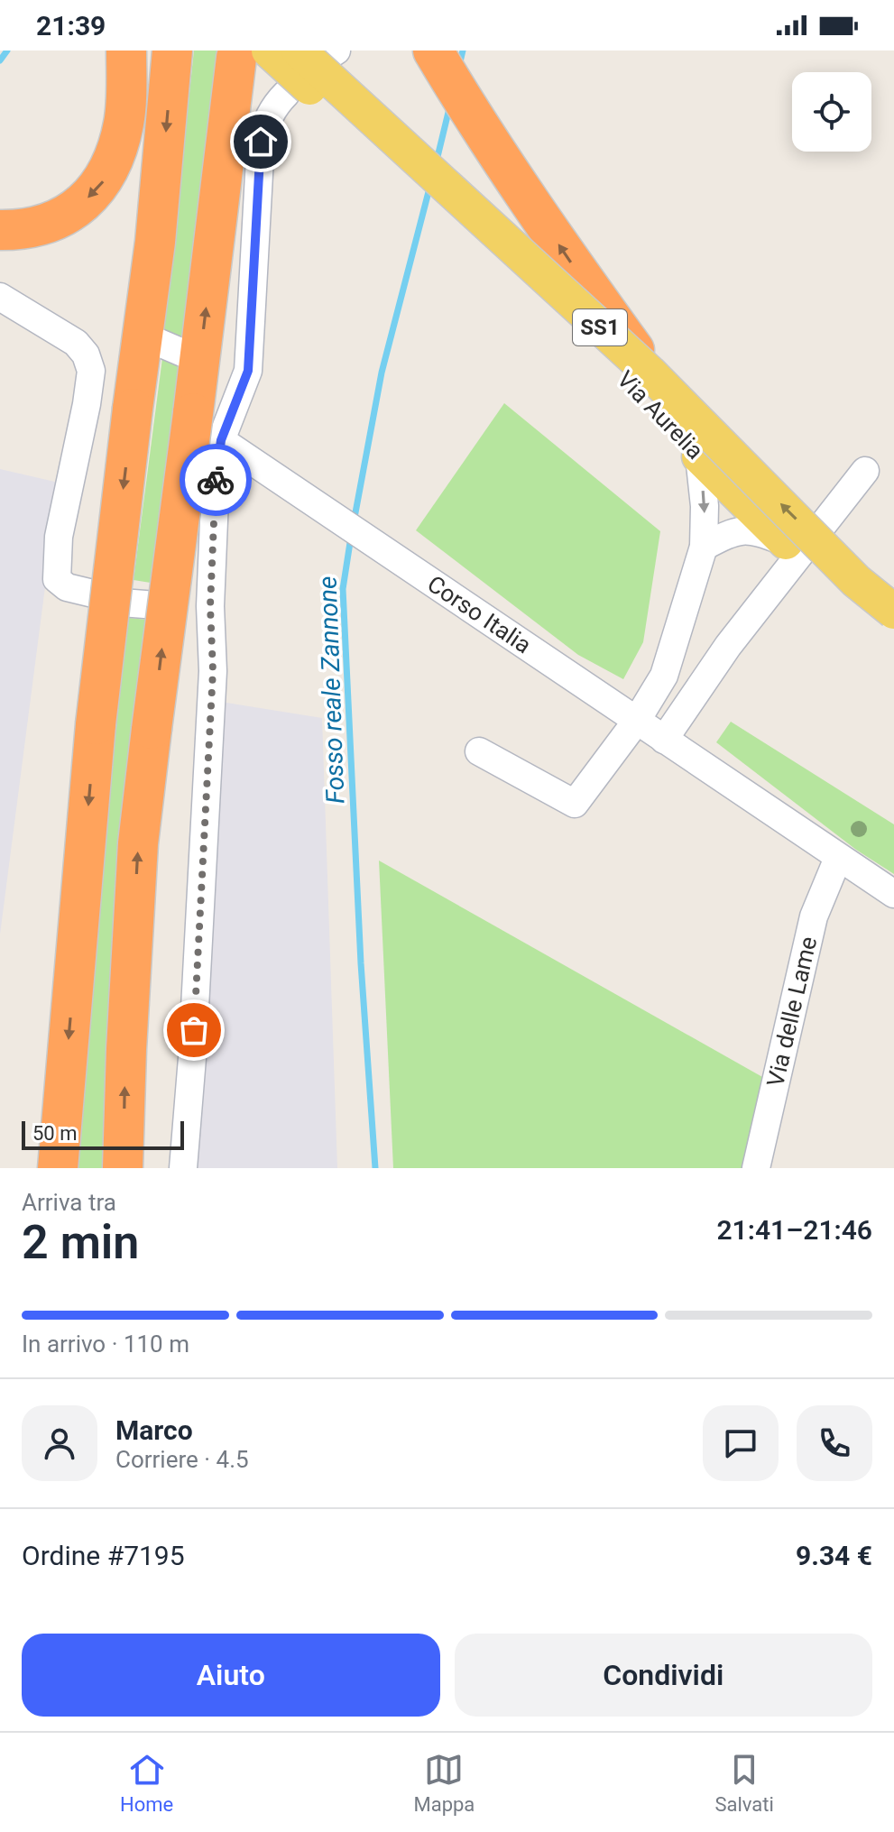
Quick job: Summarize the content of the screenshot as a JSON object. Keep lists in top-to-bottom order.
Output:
{
  "streets": {
    "main road": ["SS1", "Via Aurelia"],
    "street": ["Corso Italia", "Via delle Lame"]
  },
  "crossings": [
    ["Corso Italia", "Via delle Lame"]
  ],
  "water": ["Fosso reale Zannone"],
  "scale_bar": "50 m",
  "page": {
    "status": "21:39",
    "scale": "50 m",
    "heading": ["2 min", "Arriva tra", "21:41–21:46"],
    "panel": [
      "Marco",
      "Corriere · 4.5",
      "Ordine #7195",
      "9.34 €"
    ],
    "bar": "In arrivo · 110 m",
    "buttons": ["Aiuto", "Condividi"],
    "tabs": ["Home", "Mappa", "Salvati"]
  }
}
